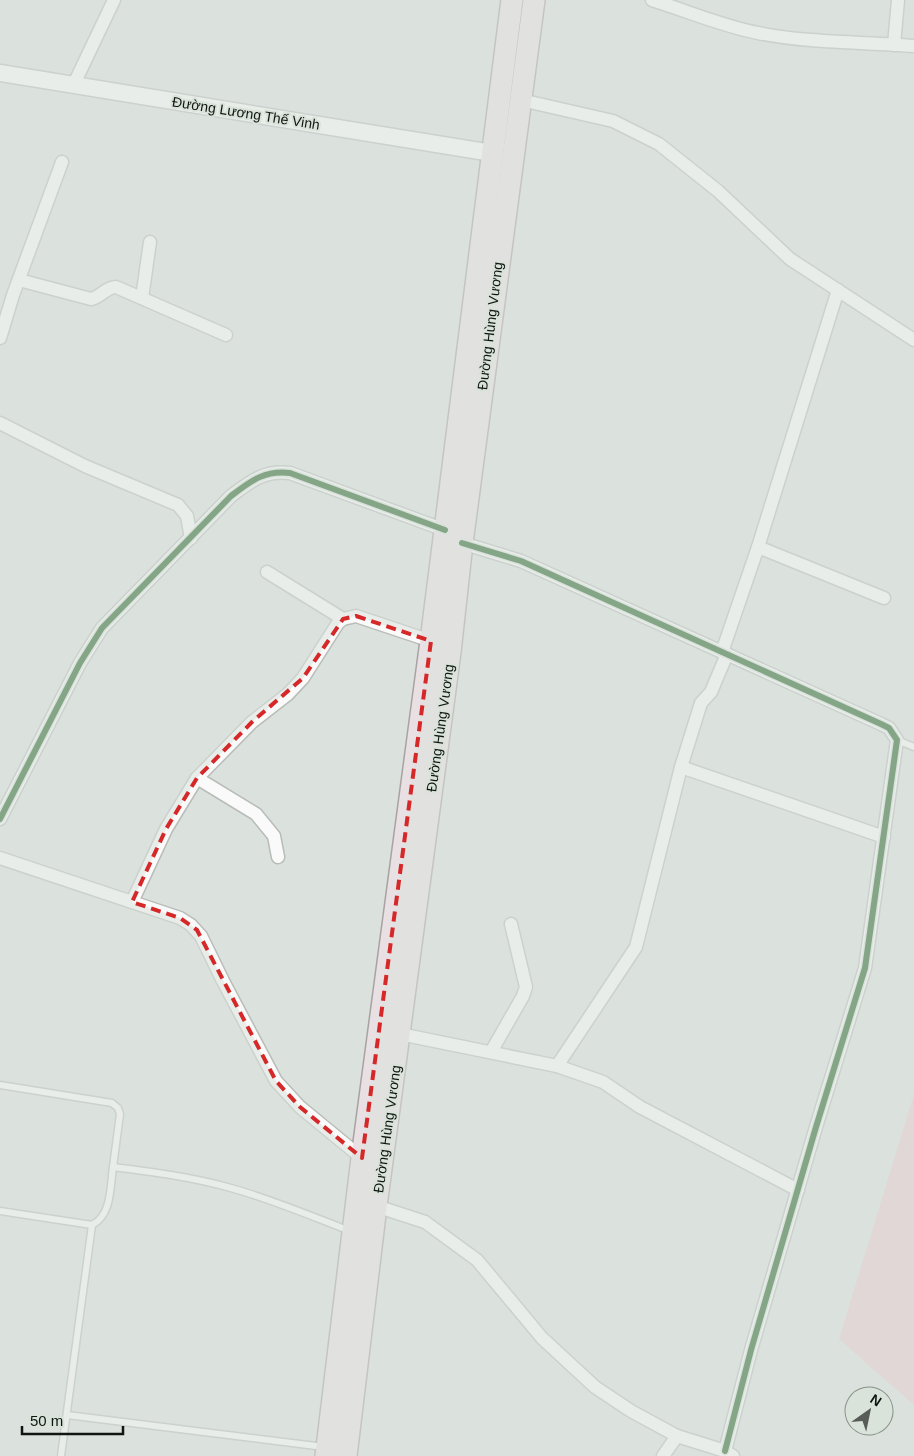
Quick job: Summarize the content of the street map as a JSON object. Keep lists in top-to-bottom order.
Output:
{
  "streets": {
    "highway": ["Đường Hùng Vương"],
    "street": ["Đường Lương Thế Vinh"]
  },
  "crossings": [
    ["Đường Lương Thế Vinh", "Đường Hùng Vương"]
  ],
  "scale_bar": "50 m",
  "north": "top right"
}
